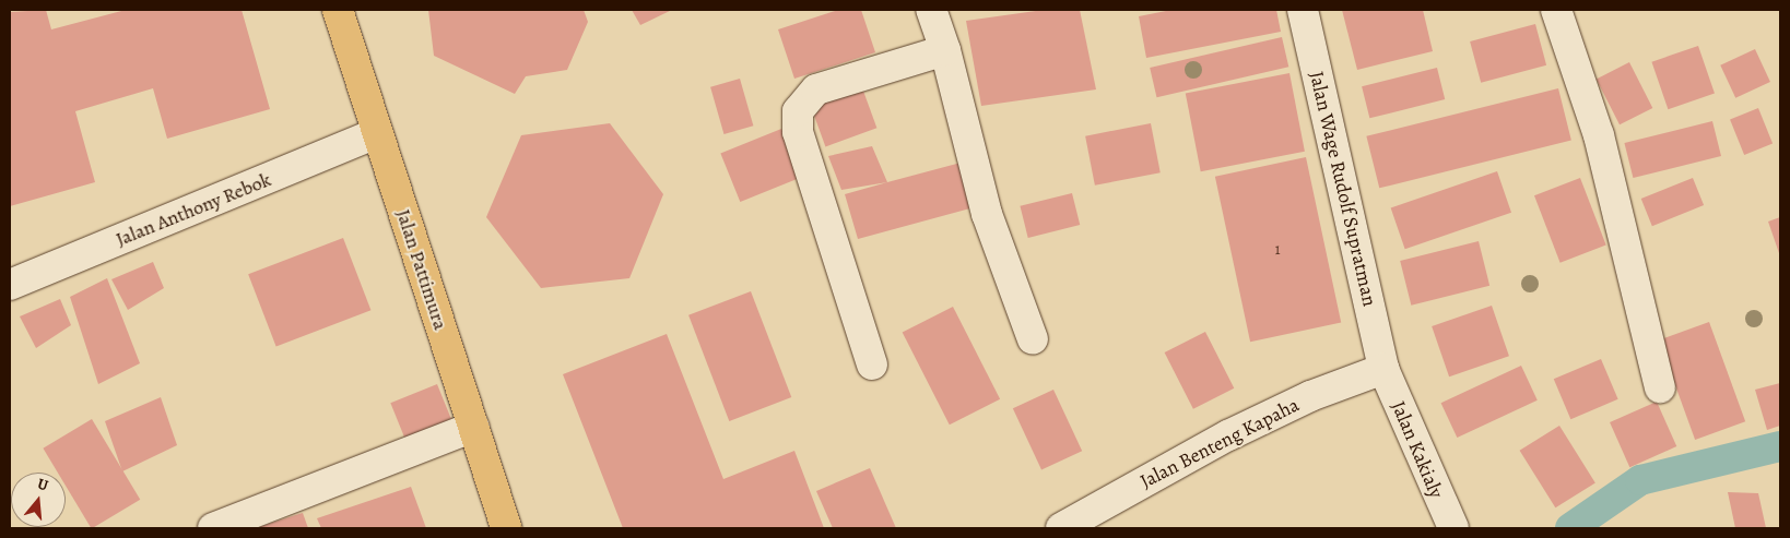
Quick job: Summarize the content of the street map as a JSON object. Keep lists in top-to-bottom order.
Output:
{
  "streets": {
    "main road": ["Jalan Pattimura"],
    "street": [
      "Jalan Wage Rudolf Supratman",
      "Jalan Anthony Rebok",
      "Jalan Benteng Kapaha",
      "Jalan Kakialy"
    ]
  },
  "crossings": [
    ["Jalan Wage Rudolf Supratman", "Jalan Benteng Kapaha"],
    ["Jalan Wage Rudolf Supratman", "Jalan Kakialy"],
    ["Jalan Anthony Rebok", "Jalan Pattimura"],
    ["Jalan Benteng Kapaha", "Jalan Kakialy"]
  ],
  "house_numbers": ["1"],
  "north": "top"
}
